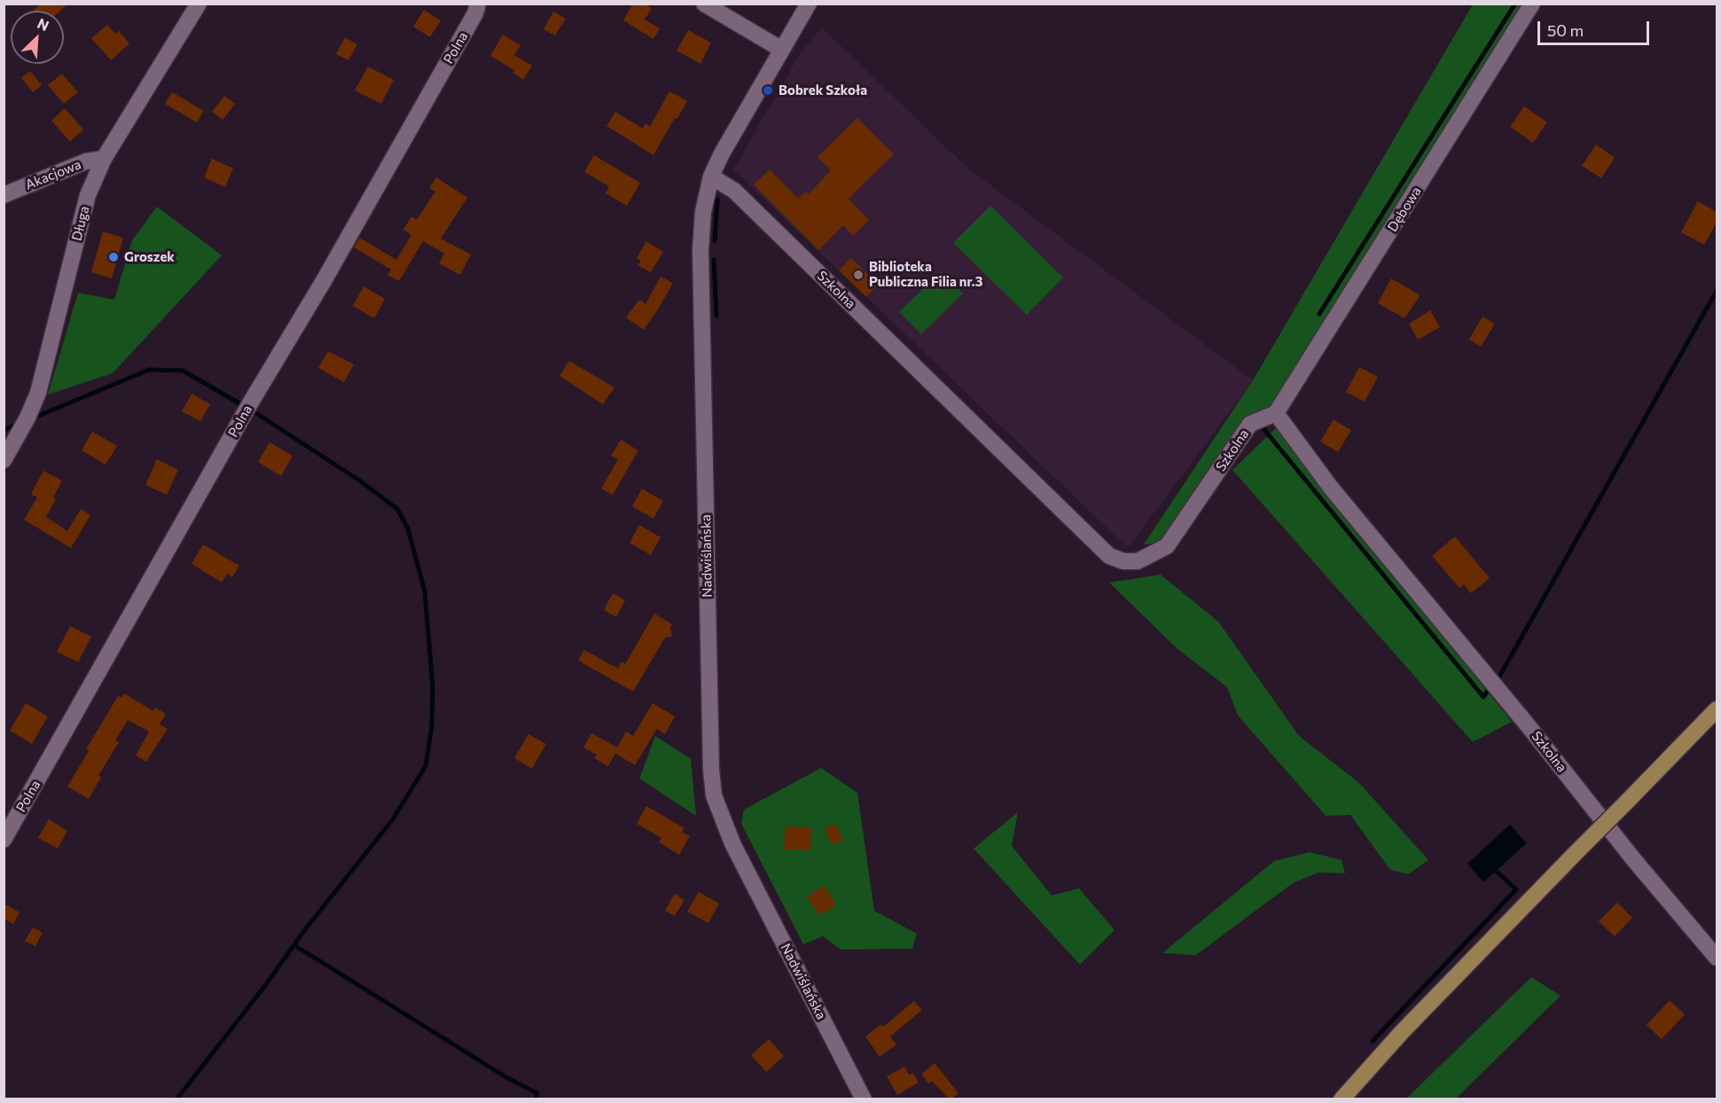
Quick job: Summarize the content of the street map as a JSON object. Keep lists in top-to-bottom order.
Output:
{
  "streets": {
    "street": [
      "Polna",
      "Akacjowa",
      "Dębowa",
      "Długa",
      "Szkolna",
      "Nadwiślańska"
    ]
  },
  "crossings": [
    ["Akacjowa", "Długa"],
    ["Dębowa", "Szkolna"],
    ["Szkolna", "Nadwiślańska"]
  ],
  "places": ["Bobrek Szkoła", "Groszek", "Biblioteka Publiczna Filia nr.3"],
  "scale_bar": "50 m",
  "north": "top right"
}
